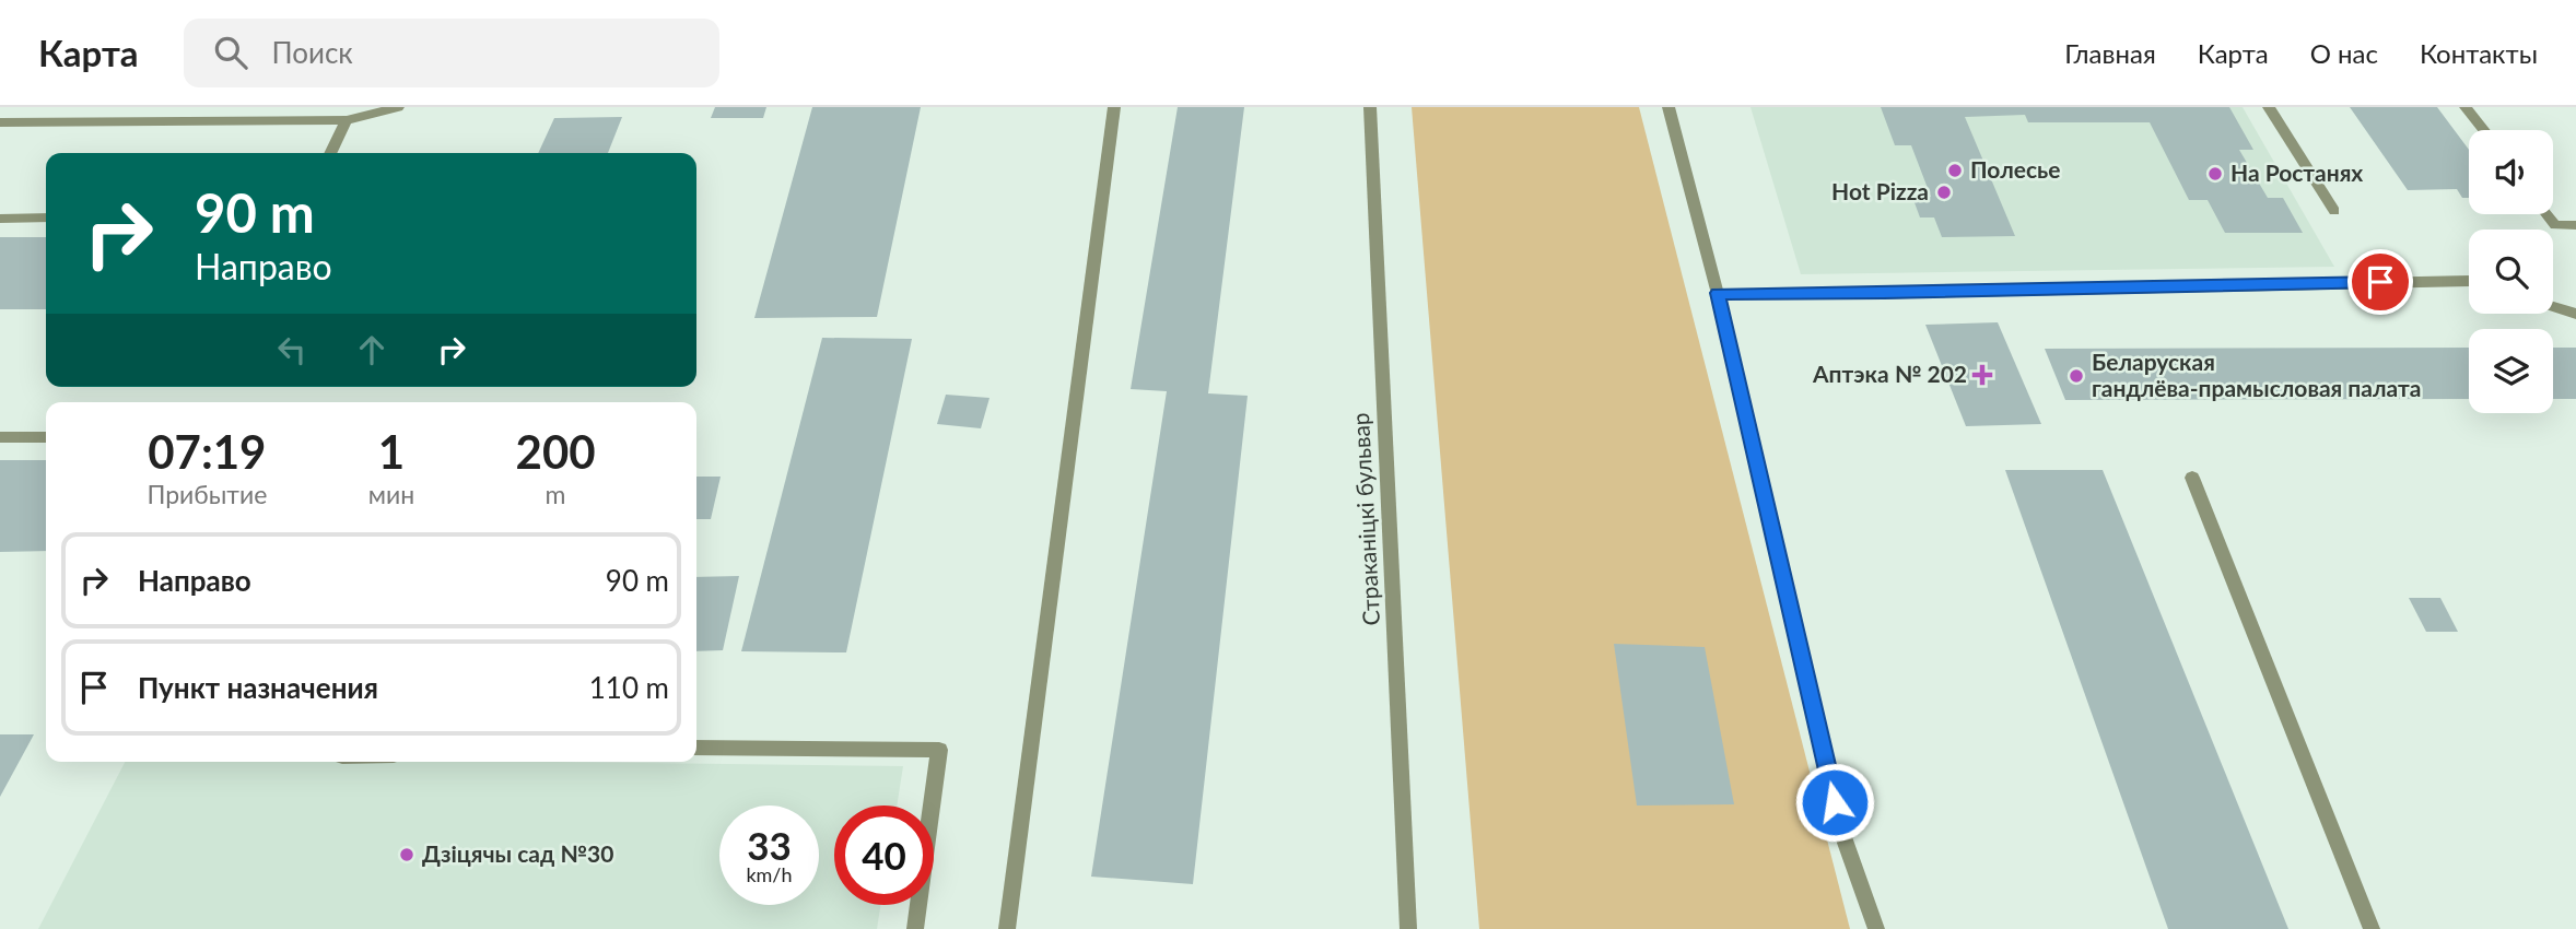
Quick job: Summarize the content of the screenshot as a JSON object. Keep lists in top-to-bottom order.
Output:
{
  "streets": {
    "street": ["Страканіцкі бульвар"]
  },
  "places": {
    "other": [
      "Полесье",
      "На Ростанях",
      "Hot Pizza",
      "Беларуская гандлёва-прамысловая палата",
      "Дзіцячы сад №30"
    ],
    "health": ["Аптэка № 202"]
  },
  "page": {
    "header": "Карта",
    "search": "Поиск",
    "nav": [
      "Главная",
      "Карта",
      "О нас",
      "Контакты"
    ],
    "turn": ["90 m", "Направо"],
    "eta": [
      "07:19",
      "Прибытие",
      "1",
      "мин",
      "200",
      "m"
    ],
    "list": [
      {
        "name": "Направо",
        "value": "90 m"
      },
      {
        "name": "Пункт назначения",
        "value": "110 m"
      }
    ],
    "speed": "33 km/h",
    "limit": "40"
  }
}
